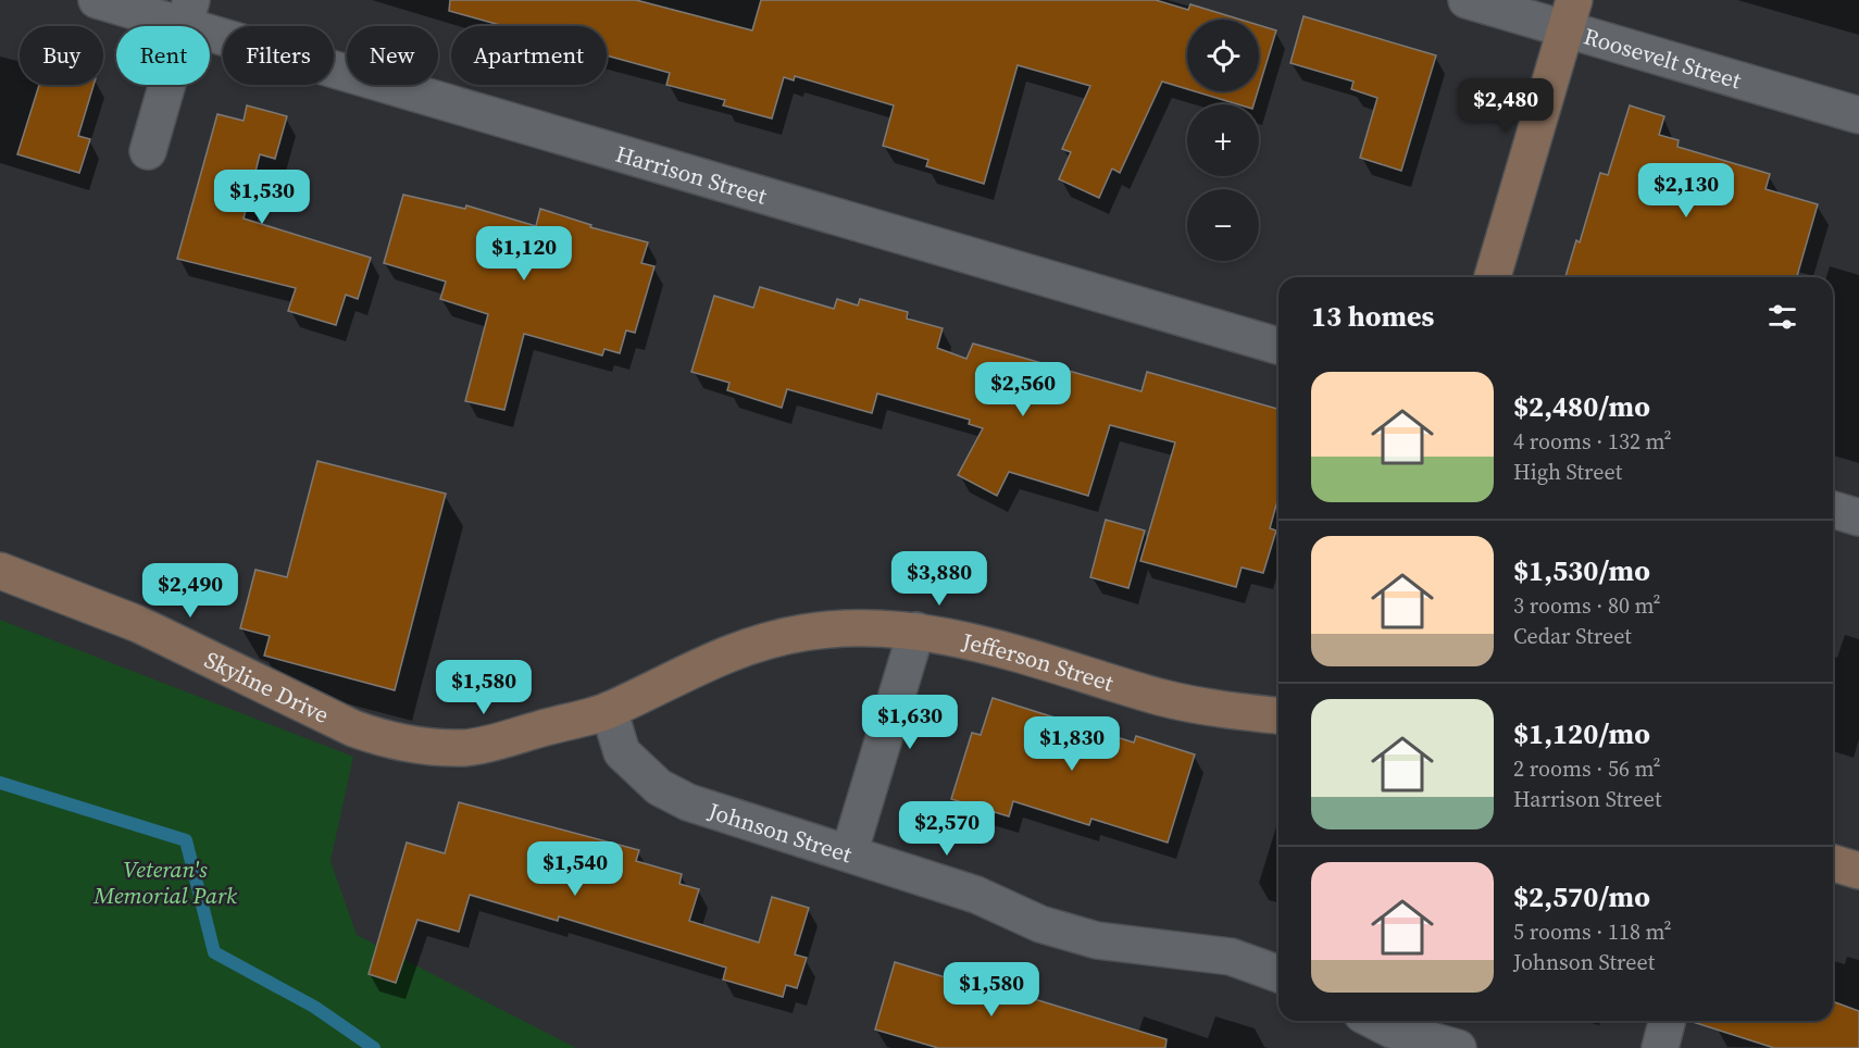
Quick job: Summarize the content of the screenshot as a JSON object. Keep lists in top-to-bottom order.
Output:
{
  "streets": {
    "street": [
      "Roosevelt Street",
      "Harrison Street",
      "Jefferson Street",
      "Skyline Drive",
      "Johnson Street"
    ]
  },
  "crossings": [
    ["Jefferson Street", "Skyline Drive"],
    ["Jefferson Street", "Johnson Street"],
    ["Skyline Drive", "Johnson Street"]
  ],
  "parks": ["Veteran's Memorial Park"],
  "page": {
    "map_buttons": ["+", "−"],
    "chip": [
      "Buy",
      "Rent",
      "Filters",
      "New",
      "Apartment"
    ],
    "price": [
      "$2,480",
      "$2,130",
      "$1,530",
      "$1,120",
      "$2,560",
      "$3,880",
      "$2,490",
      "$1,580",
      "$1,630",
      "$1,830",
      "$2,570",
      "$1,540",
      "$1,580"
    ],
    "heading": "13 homes",
    "list": [
      {
        "name": "$2,480/mo",
        "note": "4 rooms · 132 m² · High Street"
      },
      {
        "name": "$1,530/mo",
        "note": "3 rooms · 80 m² · Cedar Street"
      },
      {
        "name": "$1,120/mo",
        "note": "2 rooms · 56 m² · Harrison Street"
      },
      {
        "name": "$2,570/mo",
        "note": "5 rooms · 118 m² · Johnson Street"
      }
    ]
  }
}
